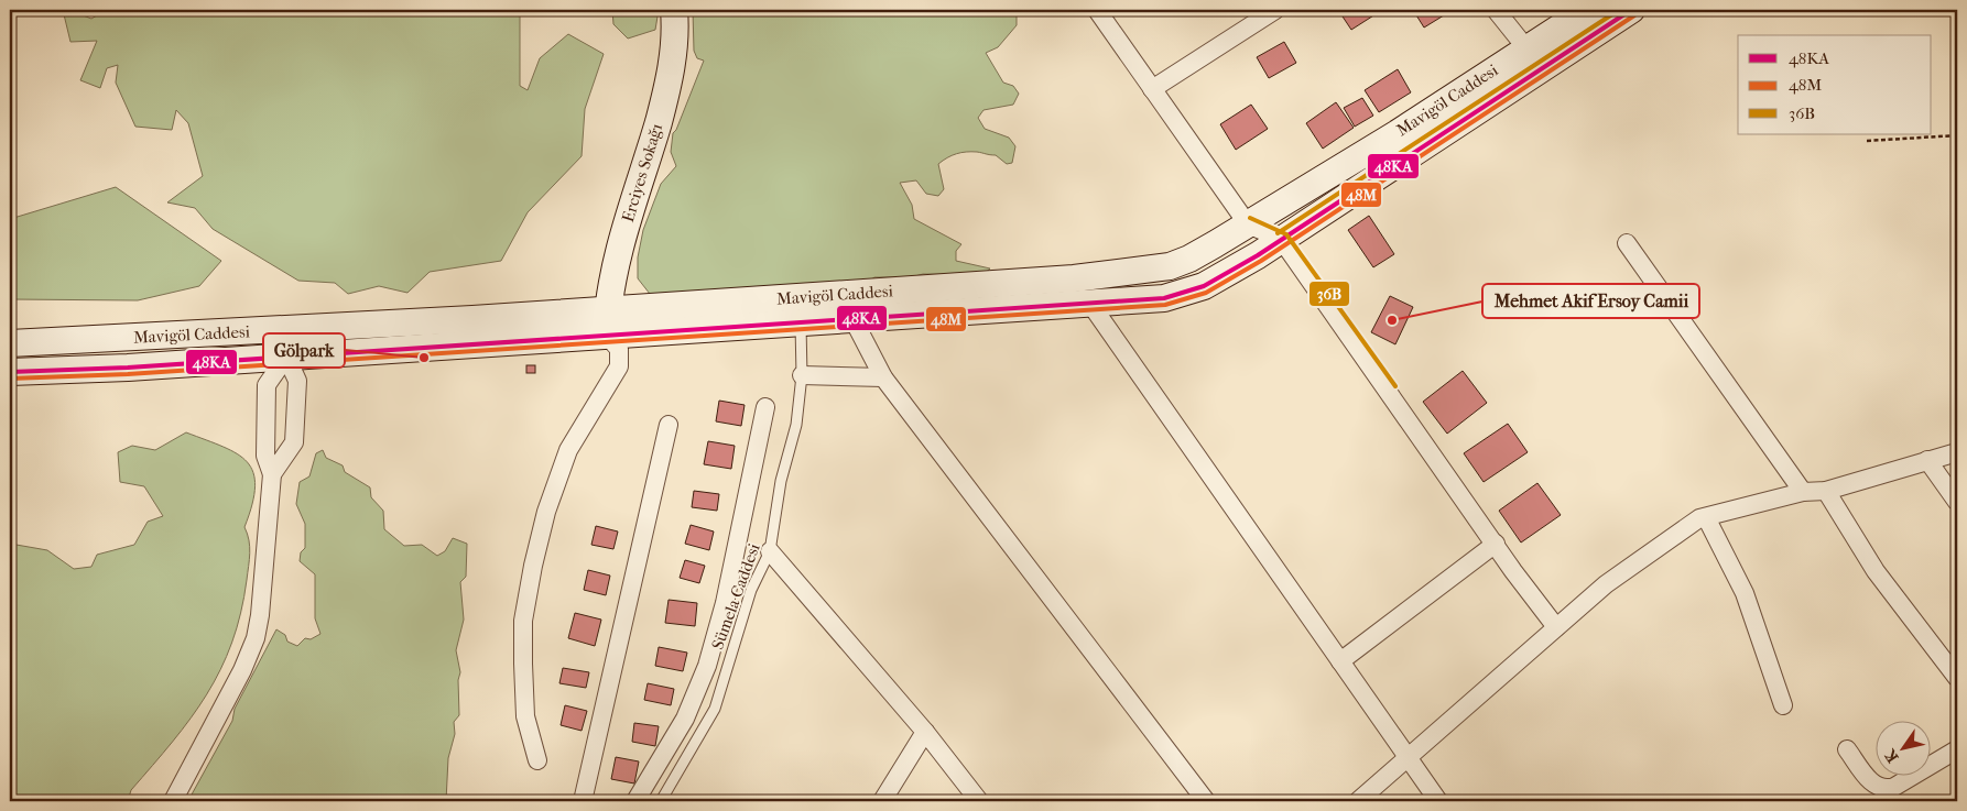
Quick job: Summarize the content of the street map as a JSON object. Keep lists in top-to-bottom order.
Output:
{
  "streets": {
    "main road": ["Mavigöl Caddesi", "Erciyes Sokağı"],
    "lane": ["Sümela Caddesi"]
  },
  "crossings": [
    ["Mavigöl Caddesi", "Erciyes Sokağı"],
    ["Mavigöl Caddesi", "Sümela Caddesi"]
  ],
  "places": ["Mehmet Akif Ersoy Camii", "Gölpark"],
  "lines": ["transit line 48KA", "transit line 36B", "transit line 48M"],
  "legend": ["48KA", "48M", "36B"],
  "north": "bottom left"
}
